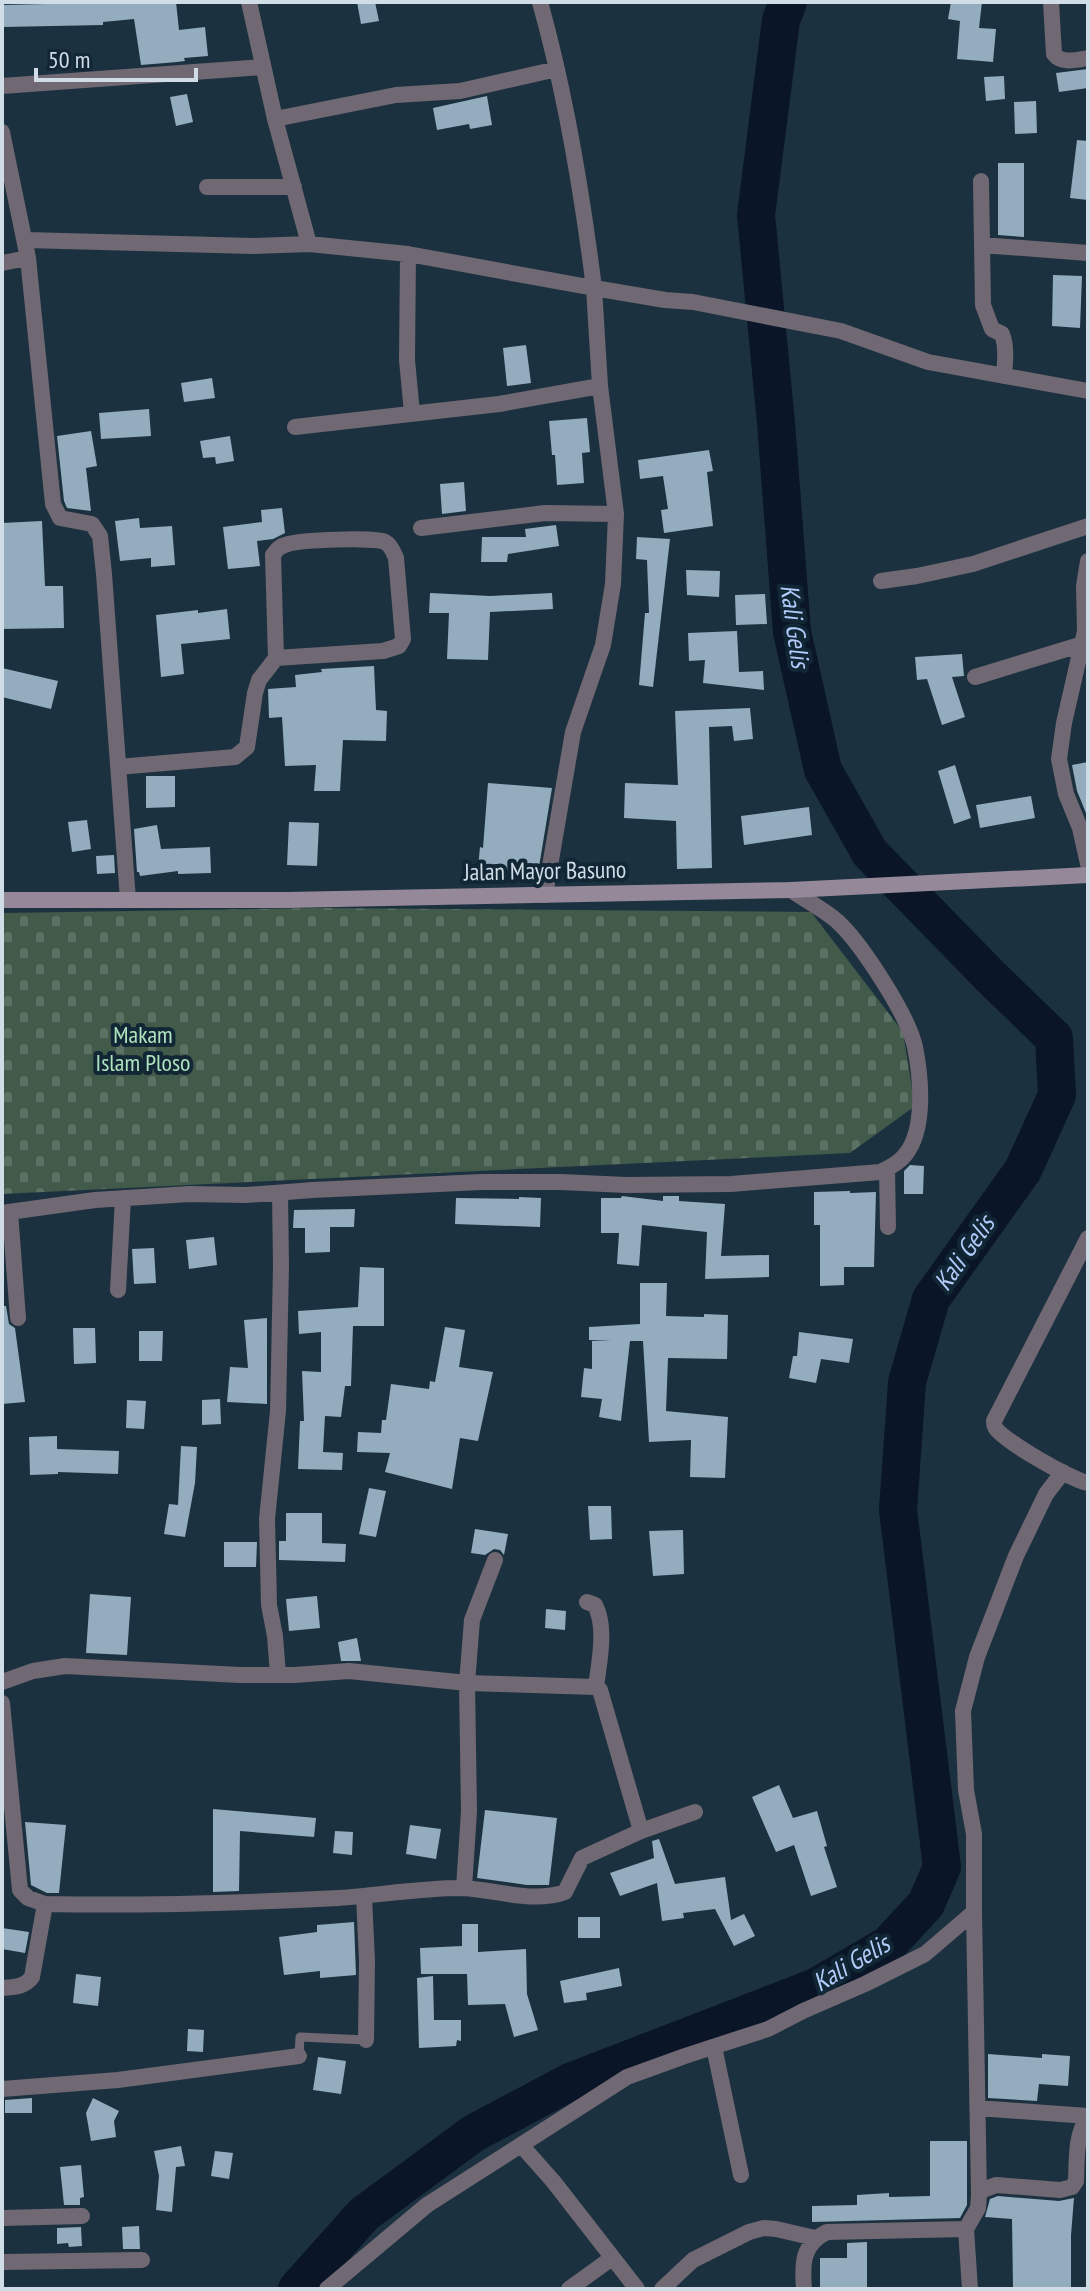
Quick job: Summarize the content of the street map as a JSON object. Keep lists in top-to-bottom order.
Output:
{
  "streets": {
    "main road": ["Jalan Mayor Basuno"]
  },
  "water": ["Kali Gelis"],
  "parks": ["Makam Islam Ploso"],
  "scale_bar": "50 m"
}
